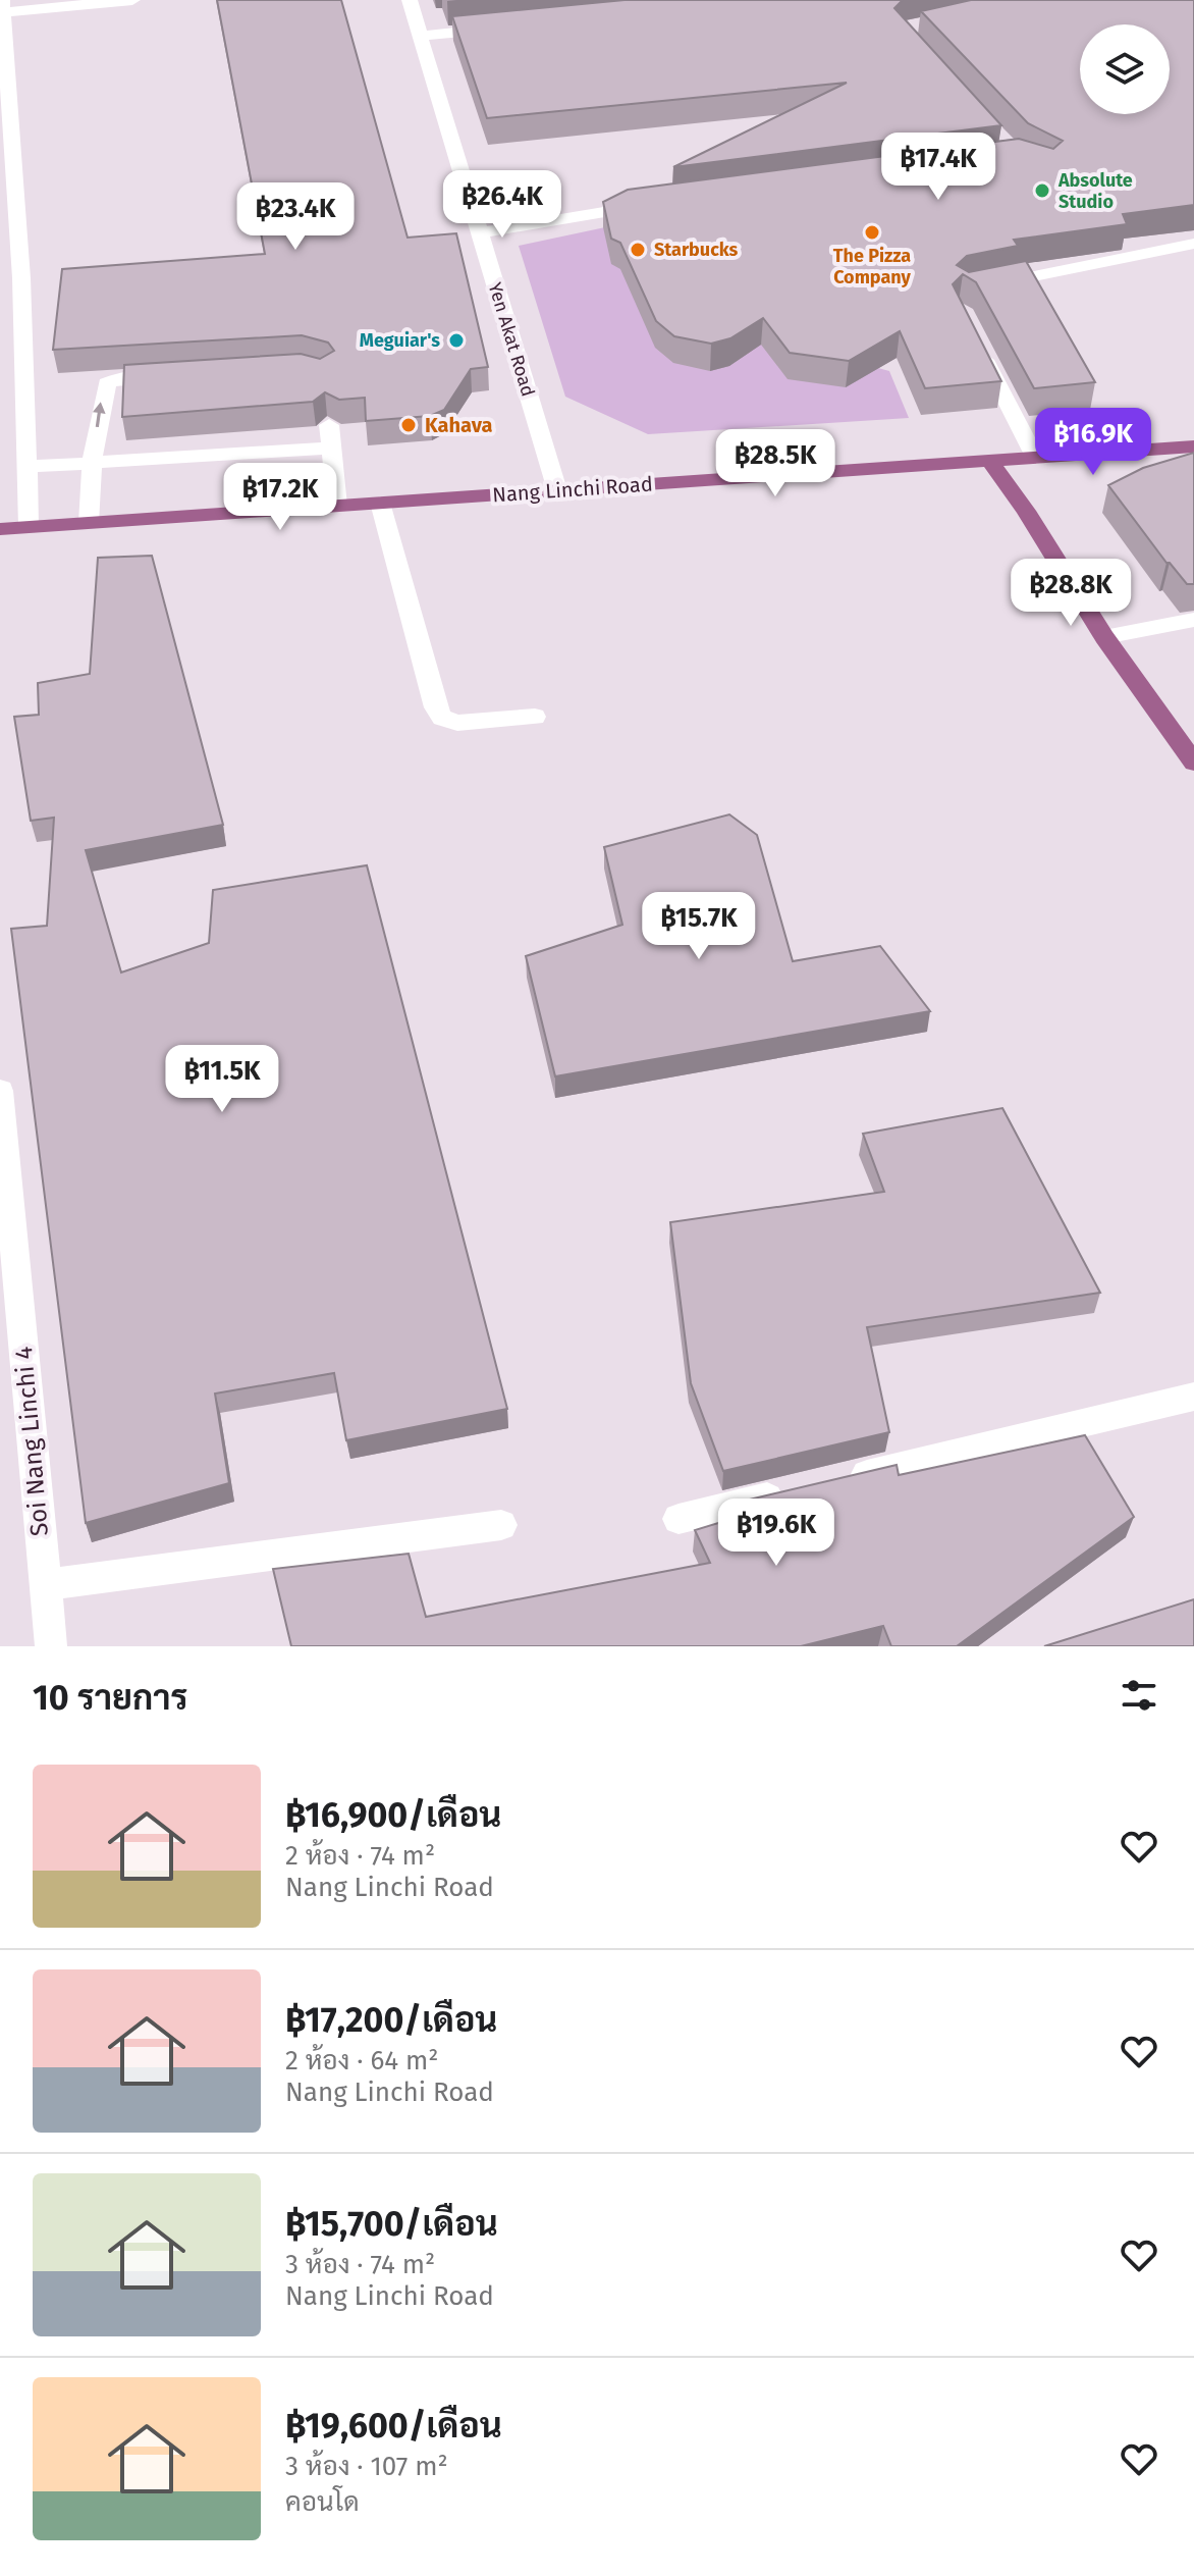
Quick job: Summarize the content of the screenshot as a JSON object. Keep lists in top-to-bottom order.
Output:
{
  "streets": {
    "main road": ["Nang Linchi Road"],
    "street": ["Yen Akat Road", "Soi Nang Linchi 4"]
  },
  "crossings": [
    ["Yen Akat Road", "Nang Linchi Road"]
  ],
  "places": [
    "Absolute Studio",
    "The Pizza Company",
    "Starbucks",
    "Meguiar's",
    "Kahava"
  ],
  "page": {
    "price": [
      "฿17.4K",
      "฿26.4K",
      "฿23.4K",
      "฿16.9K",
      "฿28.5K",
      "฿17.2K",
      "฿28.8K",
      "฿15.7K",
      "฿11.5K",
      "฿19.6K"
    ],
    "heading": "10 รายการ",
    "list": [
      {
        "name": "฿16,900/เดือน",
        "note": "2 ห้อง · 74 m² · Nang Linchi Road"
      },
      {
        "name": "฿17,200/เดือน",
        "note": "2 ห้อง · 64 m² · Nang Linchi Road"
      },
      {
        "name": "฿15,700/เดือน",
        "note": "3 ห้อง · 74 m² · Nang Linchi Road"
      },
      {
        "name": "฿19,600/เดือน",
        "note": "3 ห้อง · 107 m² · คอนโด"
      }
    ]
  }
}
